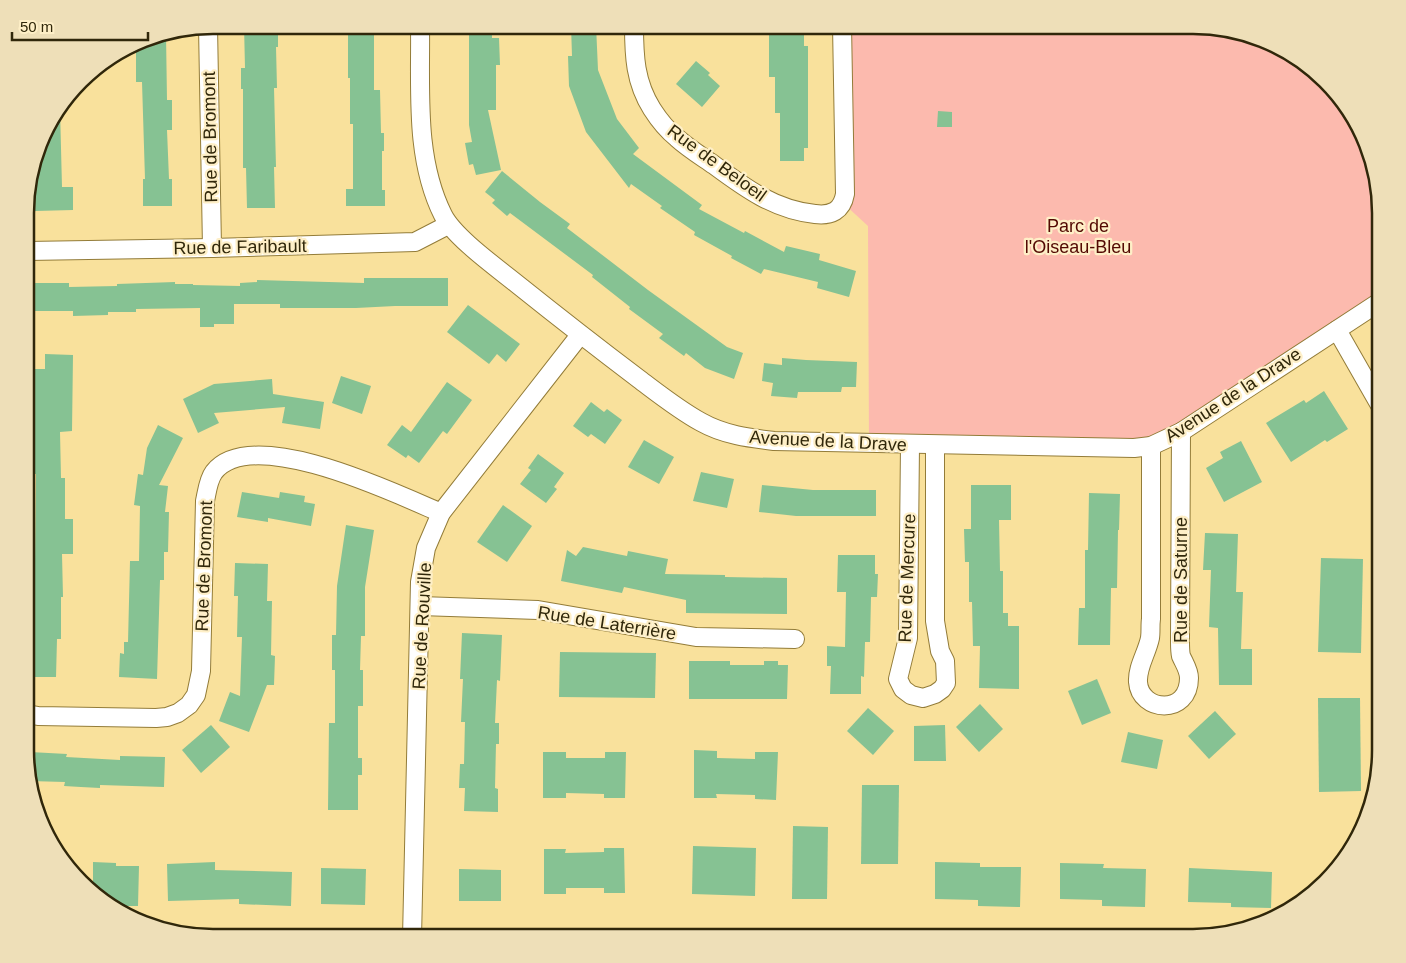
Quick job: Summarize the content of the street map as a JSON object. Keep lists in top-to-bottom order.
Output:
{
  "streets": {
    "street": [
      "Rue de Bromont",
      "Rue de Beloeil",
      "Rue de Faribault",
      "Avenue de la Drave",
      "Rue de Mercure",
      "Rue de Saturne",
      "Rue de Laterrière",
      "Rue de Rouville"
    ]
  },
  "crossings": [
    ["Rue de Bromont", "Rue de Faribault"],
    ["Rue de Bromont", "Rue de Rouville"],
    ["Rue de Faribault", "Avenue de la Drave"],
    ["Avenue de la Drave", "Rue de Mercure"],
    ["Avenue de la Drave", "Rue de Saturne"],
    ["Avenue de la Drave", "Rue de Rouville"],
    ["Rue de Laterrière", "Rue de Rouville"]
  ],
  "parks": ["Parc de l'Oiseau-Bleu"],
  "scale_bar": "50 m"
}
